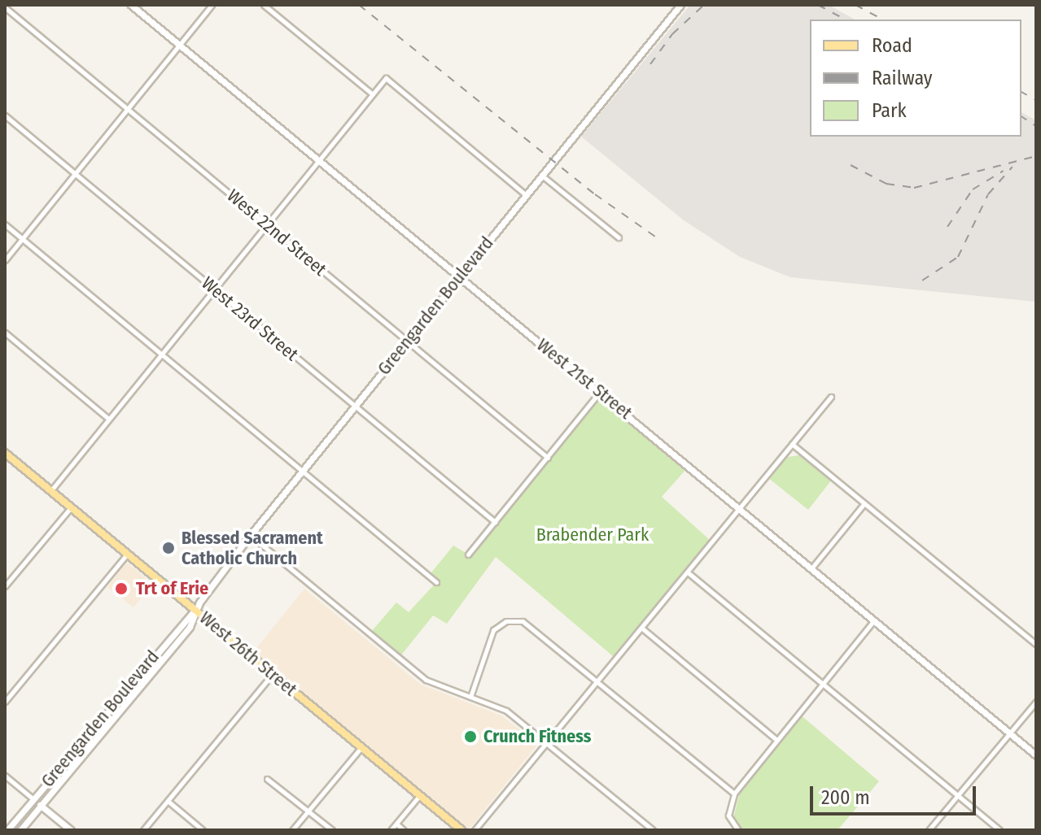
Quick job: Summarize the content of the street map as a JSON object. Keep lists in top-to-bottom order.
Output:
{
  "streets": {
    "main road": ["West 26th Street"],
    "street": [
      "West 22nd Street",
      "Greengarden Boulevard",
      "West 23rd Street",
      "West 21st Street"
    ]
  },
  "crossings": [
    ["West 22nd Street", "Greengarden Boulevard"],
    ["Greengarden Boulevard", "West 23rd Street"],
    ["Greengarden Boulevard", "West 21st Street"],
    ["Greengarden Boulevard", "West 26th Street"]
  ],
  "parks": ["Brabender Park"],
  "places": ["Blessed Sacrament Catholic Church", "Trt of Erie", "Crunch Fitness"],
  "legend": ["Road", "Railway", "Park"],
  "scale_bar": "200 m"
}
